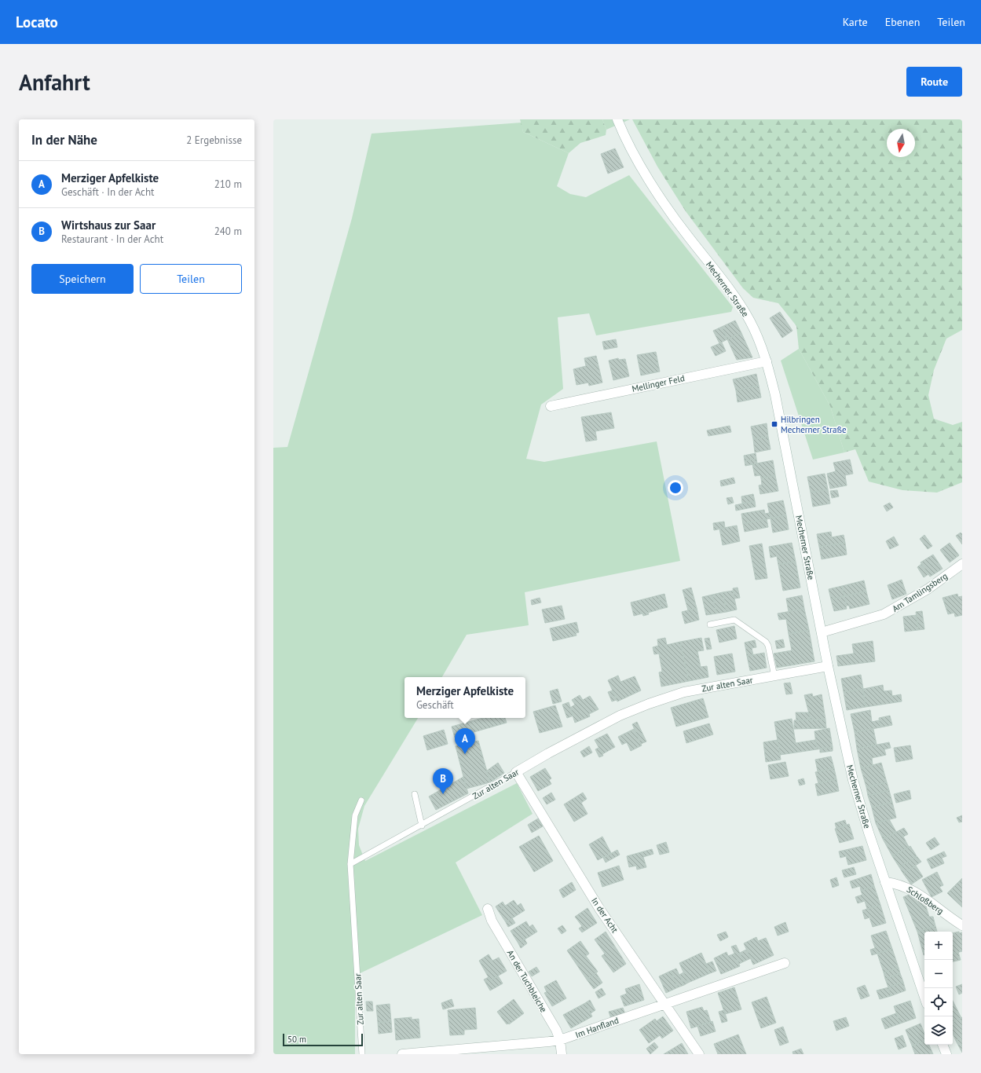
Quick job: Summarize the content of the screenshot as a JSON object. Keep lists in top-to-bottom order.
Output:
{
  "streets": {
    "street": [
      "Mecherner Straße",
      "Mellinger Feld",
      "Am Tamlingsberg",
      "Zur alten Saar",
      "Schloßberg",
      "In der Acht",
      "An der Tuchbleiche",
      "Im Hanfland"
    ]
  },
  "crossings": [
    ["Mecherner Straße", "Mellinger Feld"],
    ["Mecherner Straße", "Am Tamlingsberg"],
    ["Mecherner Straße", "Zur alten Saar"],
    ["Mecherner Straße", "Schloßberg"],
    ["Zur alten Saar", "In der Acht"],
    ["In der Acht", "Im Hanfland"],
    ["An der Tuchbleiche", "Im Hanfland"]
  ],
  "places": {
    "transit": ["Hilbringen Mecherner Straße"]
  },
  "scale_bar": "50 m",
  "north": "bottom",
  "page": {
    "header": "Locato",
    "nav": ["Karte", "Ebenen", "Teilen"],
    "buttons": [
      "Route",
      ["Speichern", "Teilen"]
    ],
    "title": "Anfahrt",
    "heading": ["In der Nähe", "2 Ergebnisse"],
    "list": [
      {
        "mark": "A",
        "name": "Merziger Apfelkiste",
        "note": "Geschäft · In der Acht",
        "value": "210 m"
      },
      {
        "mark": "B",
        "name": "Wirtshaus zur Saar",
        "note": "Restaurant · In der Acht",
        "value": "240 m"
      }
    ],
    "popup": ["Merziger Apfelkiste", "Geschäft"],
    "pins": ["A", "B"],
    "map_buttons": ["+", "−"],
    "scale": "50 m"
  }
}
